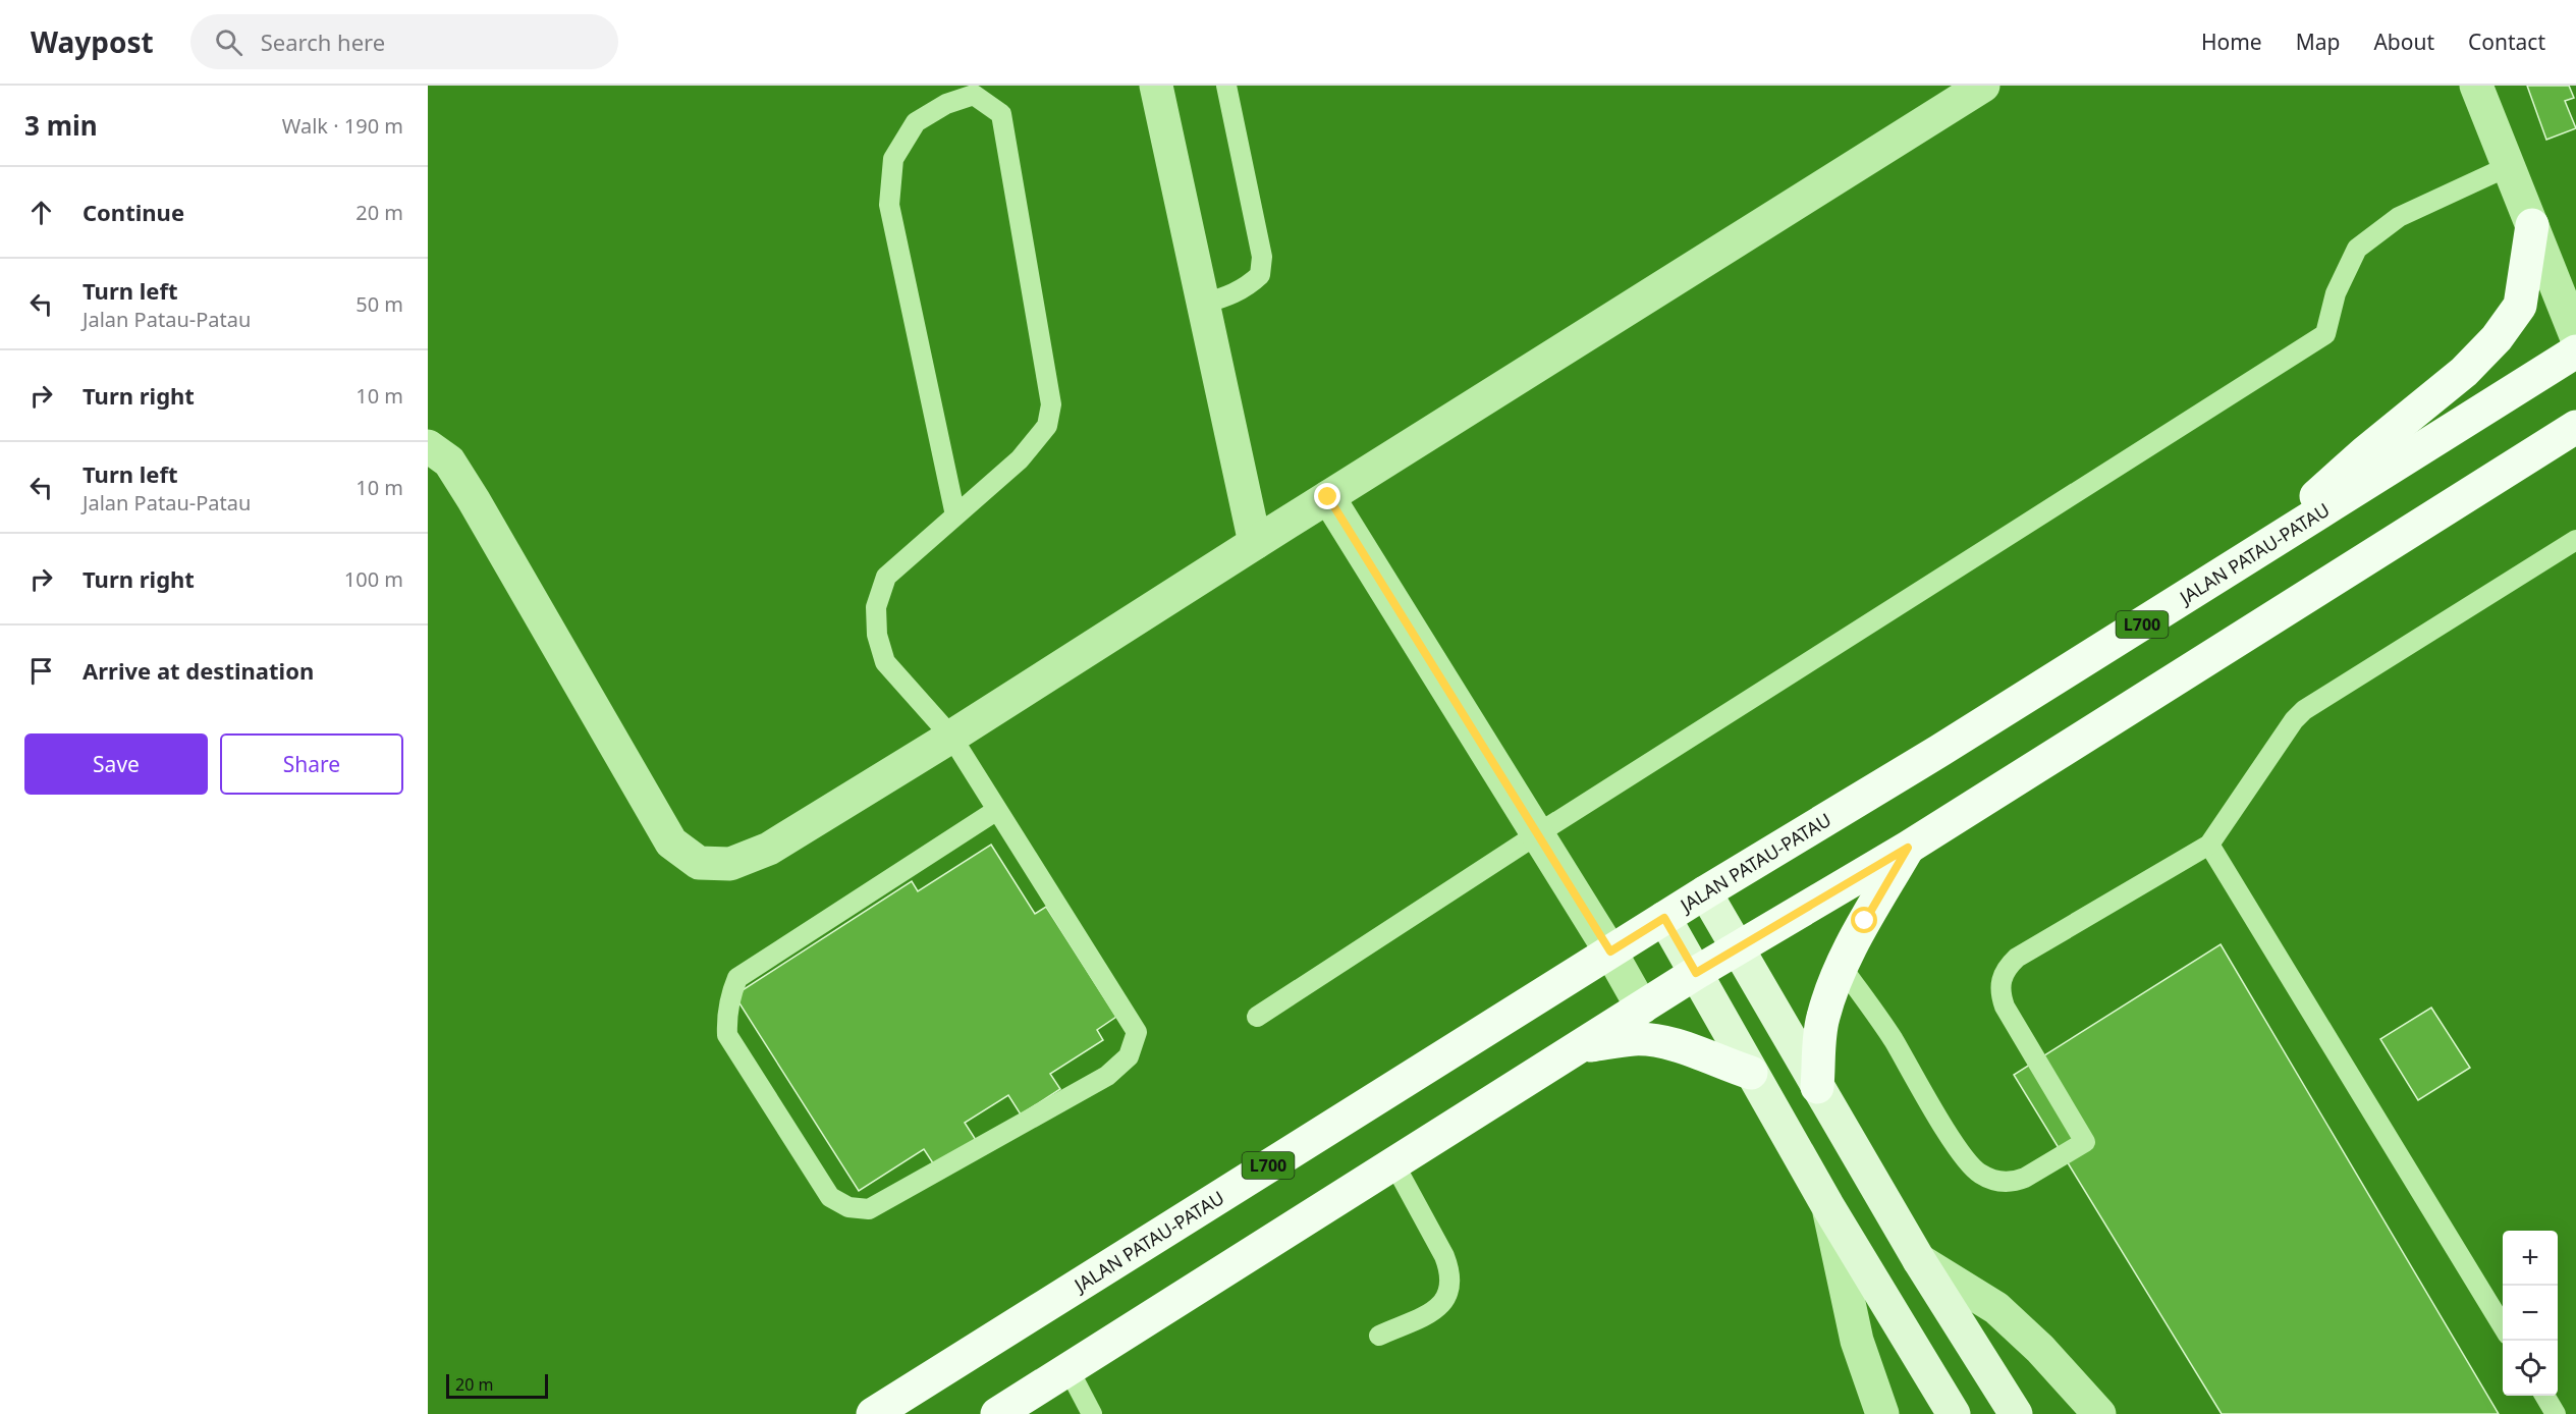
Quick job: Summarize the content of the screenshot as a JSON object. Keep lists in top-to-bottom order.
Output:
{
  "streets": {
    "main road": ["JALAN PATAU-PATAU", "L700"]
  },
  "scale_bar": "20 m",
  "page": {
    "header": "Waypost",
    "search": "Search here",
    "nav": [
      "Home",
      "Map",
      "About",
      "Contact"
    ],
    "heading": ["3 min", "Walk · 190 m"],
    "list": [
      ["Continue", "20 m"],
      ["Turn left", "Jalan Patau-Patau", "50 m"],
      ["Turn right", "10 m"],
      ["Turn left", "Jalan Patau-Patau", "10 m"],
      ["Turn right", "100 m"],
      "Arrive at destination"
    ],
    "buttons": ["Save", "Share"],
    "map_buttons": ["+", "−"],
    "scale": "20 m"
  }
}
